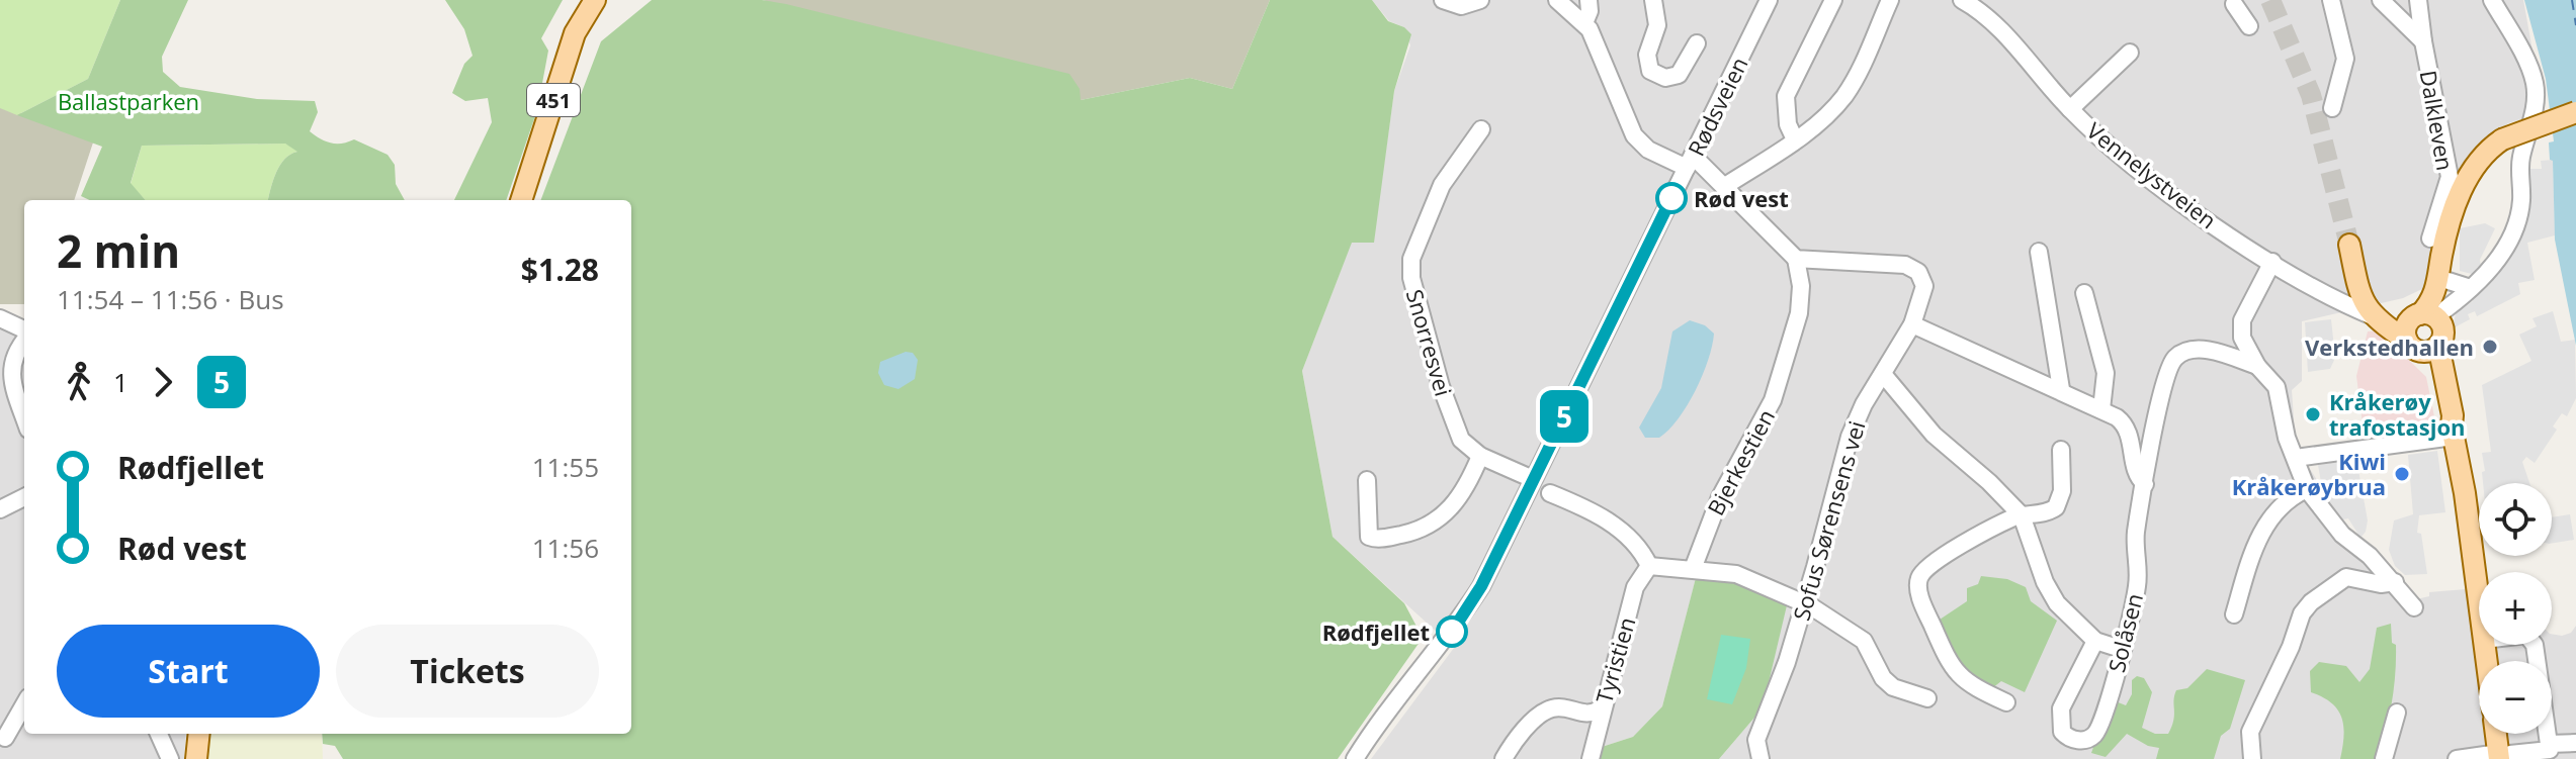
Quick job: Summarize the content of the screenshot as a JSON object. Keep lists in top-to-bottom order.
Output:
{
  "streets": {
    "main road": ["451"],
    "street": [
      "Rødsveien",
      "Dalkleven",
      "Vennelystveien",
      "Snorresvei",
      "Bjerkestien",
      "Sofus Sørensens vei",
      "Solåsen",
      "Tyristien"
    ]
  },
  "crossings": [
    ["Rødsveien", "Snorresvei"],
    ["Bjerkestien", "Sofus Sørensens vei"]
  ],
  "parks": ["Ballastparken"],
  "places": [
    "Rød vest",
    "Verkstedhallen",
    "Kråkerøy trafostasjon",
    "Kiwi Kråkerøybrua",
    "Rødfjellet"
  ],
  "lines": ["bus line 5"],
  "page": {
    "on_map": "5",
    "heading": ["2 min", "11:54 – 11:56 · Bus", "$1.28"],
    "legs": ["1", "5"],
    "list": [
      {
        "name": "Rødfjellet",
        "value": "11:55"
      },
      {
        "name": "Rød vest",
        "value": "11:56"
      }
    ],
    "map_buttons": ["+", "−"],
    "buttons": ["Start", "Tickets"]
  }
}
